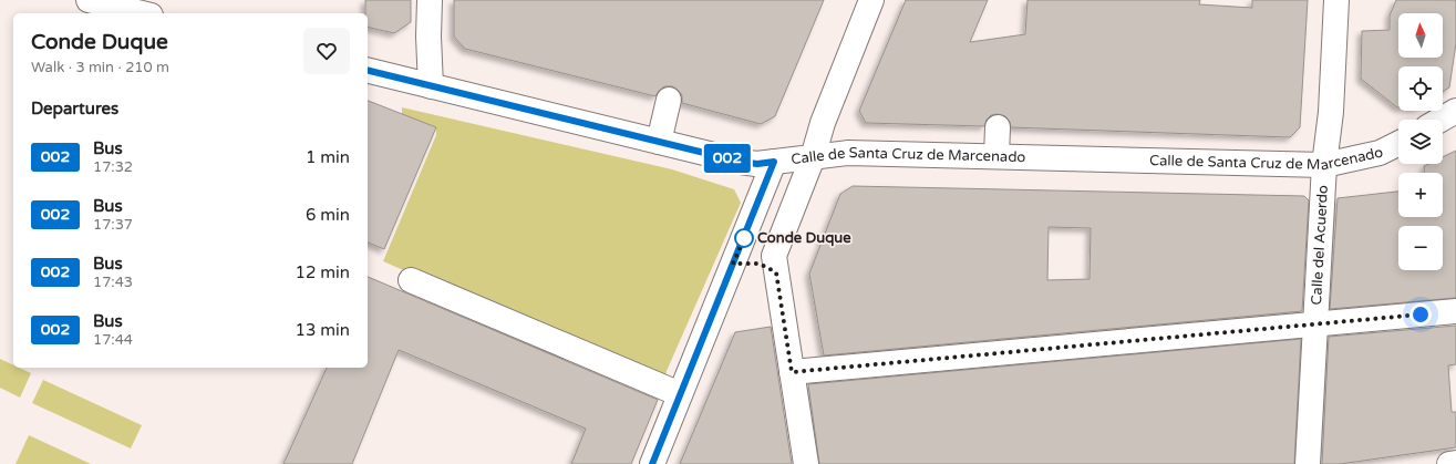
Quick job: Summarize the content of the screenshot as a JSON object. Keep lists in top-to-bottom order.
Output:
{
  "streets": {
    "street": ["Calle de Santa Cruz de Marcenado", "Calle del Acuerdo"]
  },
  "crossings": [
    ["Calle de Santa Cruz de Marcenado", "Calle del Acuerdo"]
  ],
  "places": ["Conde Duque"],
  "lines": ["bus line 002"],
  "north": "top",
  "page": {
    "on_map": "002",
    "map_buttons": ["+", "−"],
    "heading": [
      ["Conde Duque", "Walk · 3 min · 210 m"],
      "Departures"
    ],
    "list": [
      {
        "mark": "002",
        "name": "Bus",
        "note": "17:32",
        "value": "1 min"
      },
      {
        "mark": "002",
        "name": "Bus",
        "note": "17:37",
        "value": "6 min"
      },
      {
        "mark": "002",
        "name": "Bus",
        "note": "17:43",
        "value": "12 min"
      },
      {
        "mark": "002",
        "name": "Bus",
        "note": "17:44",
        "value": "13 min"
      }
    ]
  }
}
